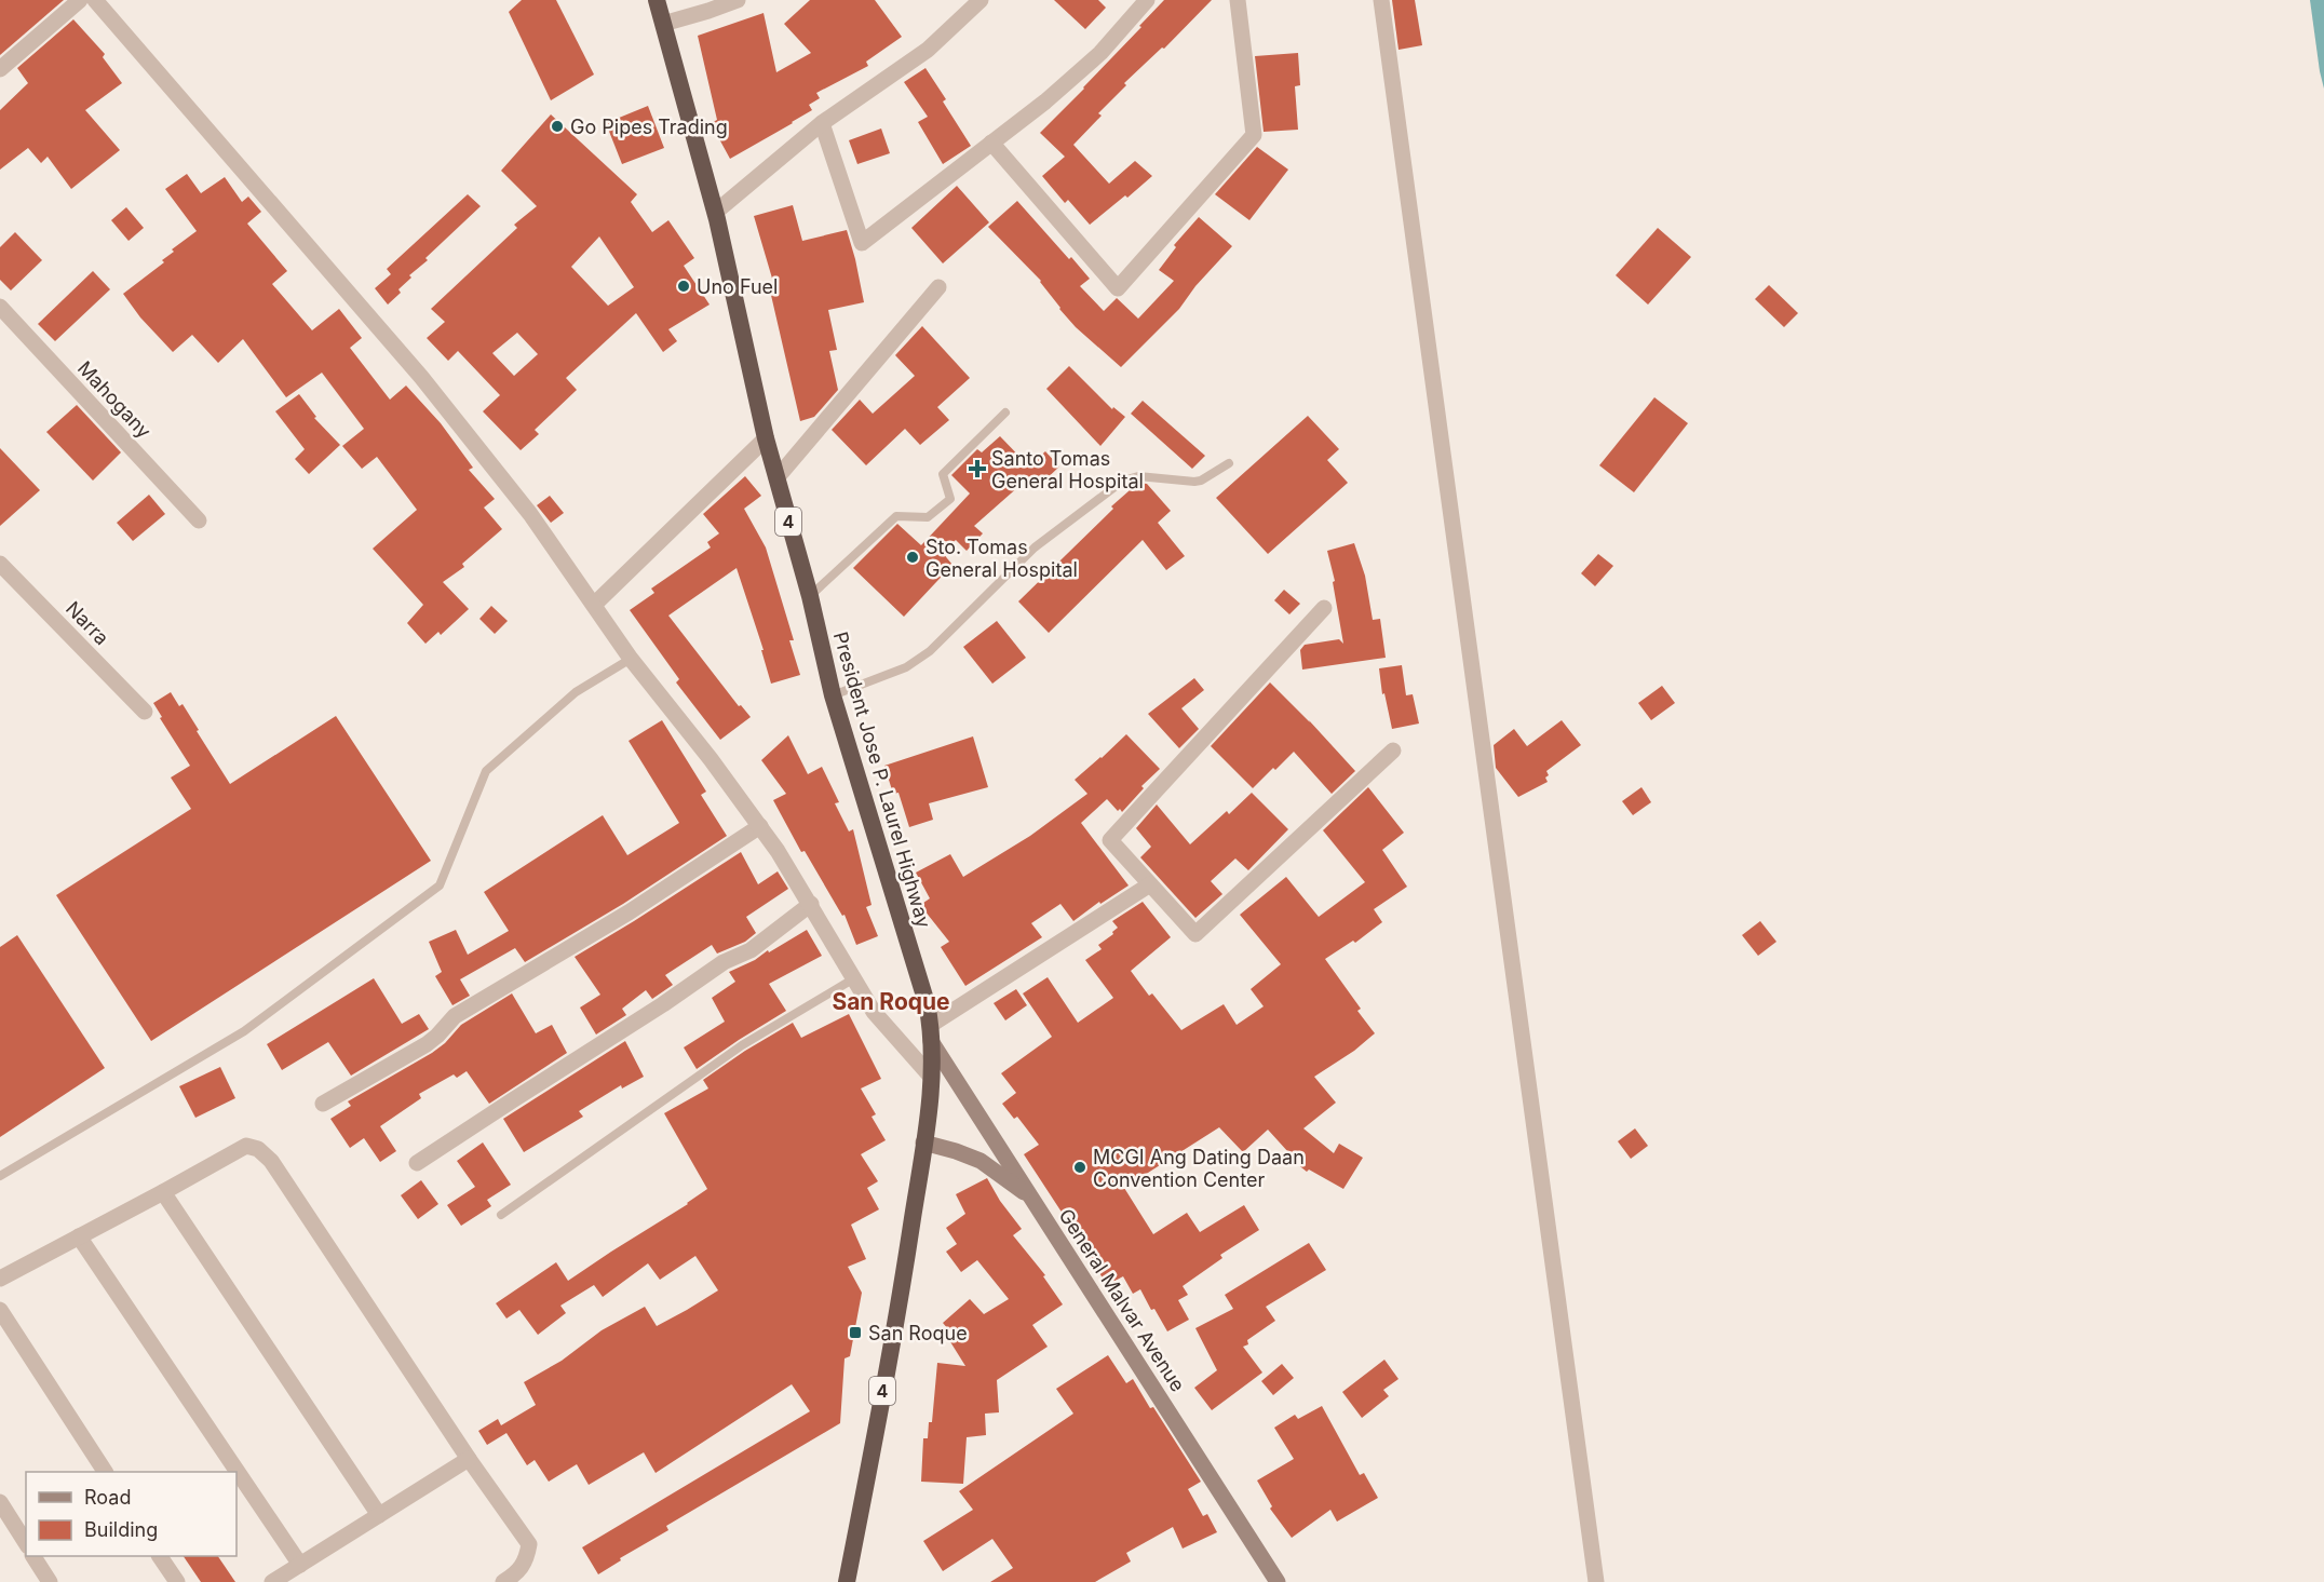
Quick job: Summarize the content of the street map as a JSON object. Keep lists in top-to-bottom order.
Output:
{
  "streets": {
    "highway": ["4", "President Jose P. Laurel Highway"],
    "main road": ["General Malvar Avenue"],
    "street": ["Mahogany", "Narra"]
  },
  "crossings": [
    ["President Jose P. Laurel Highway", "General Malvar Avenue"]
  ],
  "districts": ["San Roque"],
  "places": {
    "other": [
      "Go Pipes Trading",
      "Uno Fuel",
      "Sto. Tomas General Hospital",
      "MCGI Ang Dating Daan Convention Center"
    ],
    "health": ["Santo Tomas General Hospital"],
    "transit": ["San Roque"]
  },
  "legend": ["Road", "Building"]
}
